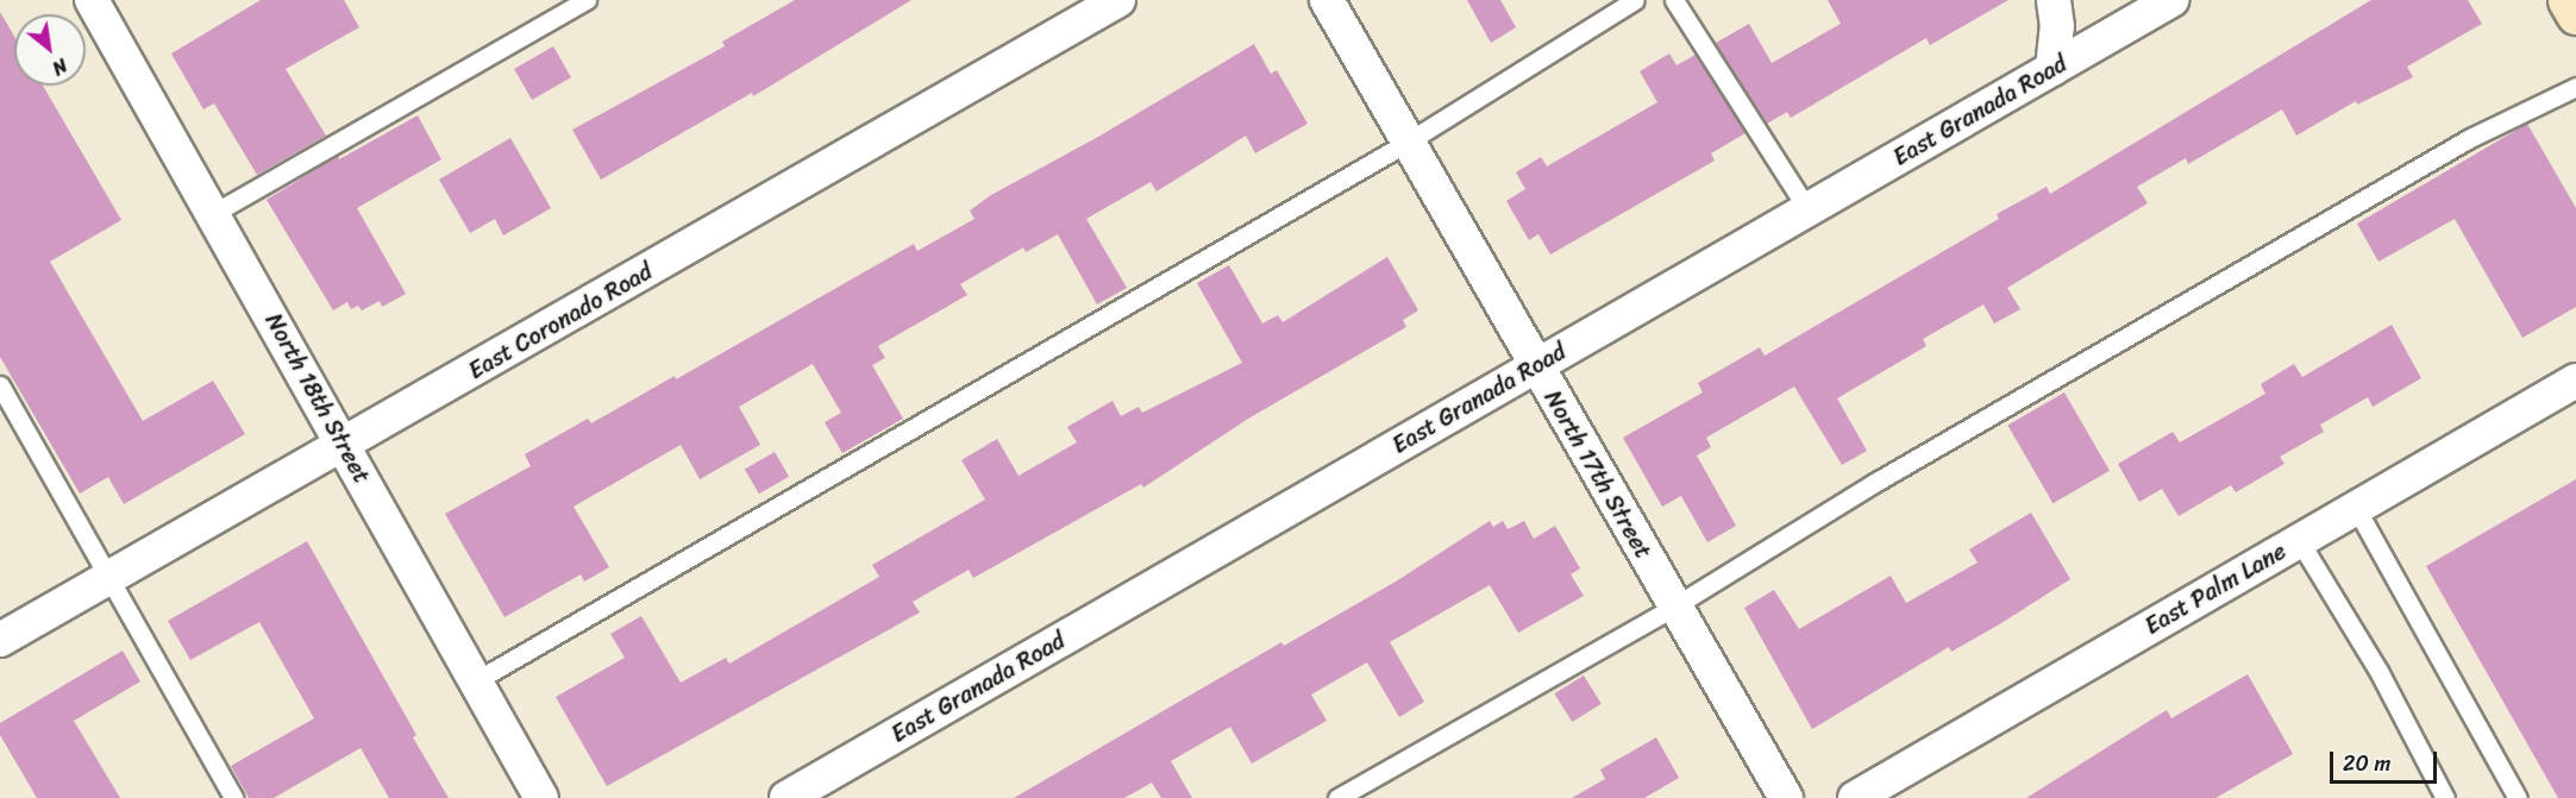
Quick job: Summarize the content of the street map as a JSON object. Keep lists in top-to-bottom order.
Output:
{
  "streets": {
    "street": [
      "East Granada Road",
      "East Coronado Road",
      "North 18th Street",
      "North 17th Street",
      "East Palm Lane"
    ]
  },
  "crossings": [
    ["East Granada Road", "North 17th Street"],
    ["East Coronado Road", "North 18th Street"]
  ],
  "scale_bar": "20 m",
  "north": "bottom right"
}
